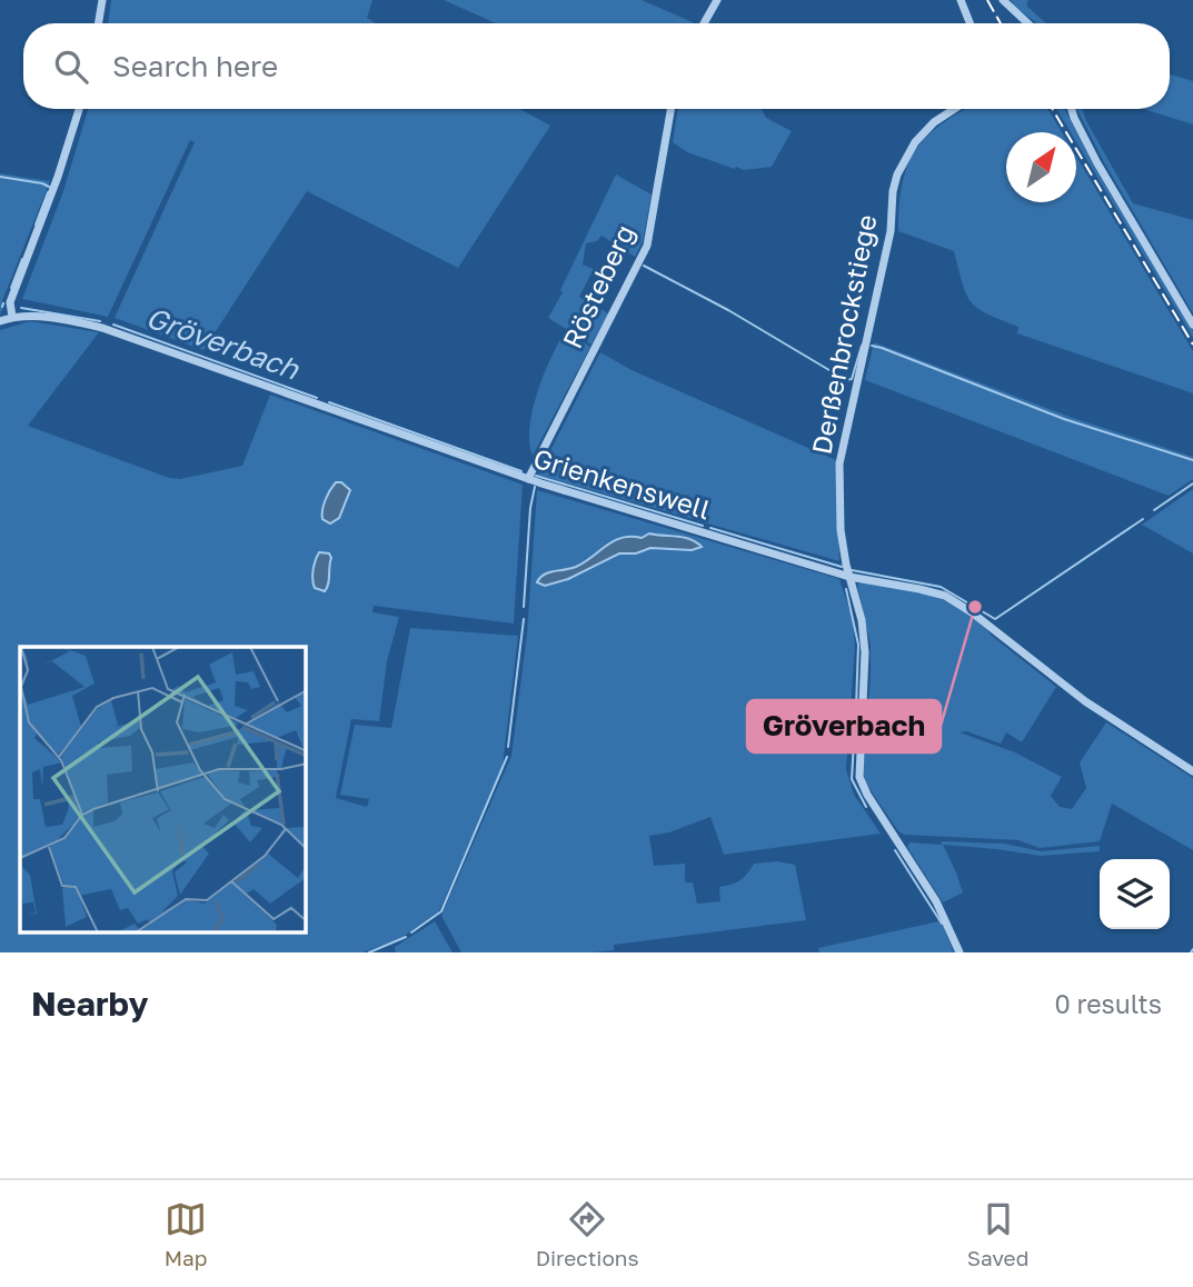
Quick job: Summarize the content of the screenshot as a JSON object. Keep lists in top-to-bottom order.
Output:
{
  "streets": {
    "street": ["Rösteberg", "Derßenbrockstiege", "Grienkenswell"]
  },
  "crossings": [
    ["Rösteberg", "Grienkenswell"],
    ["Derßenbrockstiege", "Grienkenswell"]
  ],
  "water": ["Gröverbach"],
  "places": ["Gröverbach"],
  "north": "top right",
  "page": {
    "search": "Search here",
    "heading": ["Nearby", "0 results"],
    "nav": ["Map", "Directions", "Saved"]
  }
}
